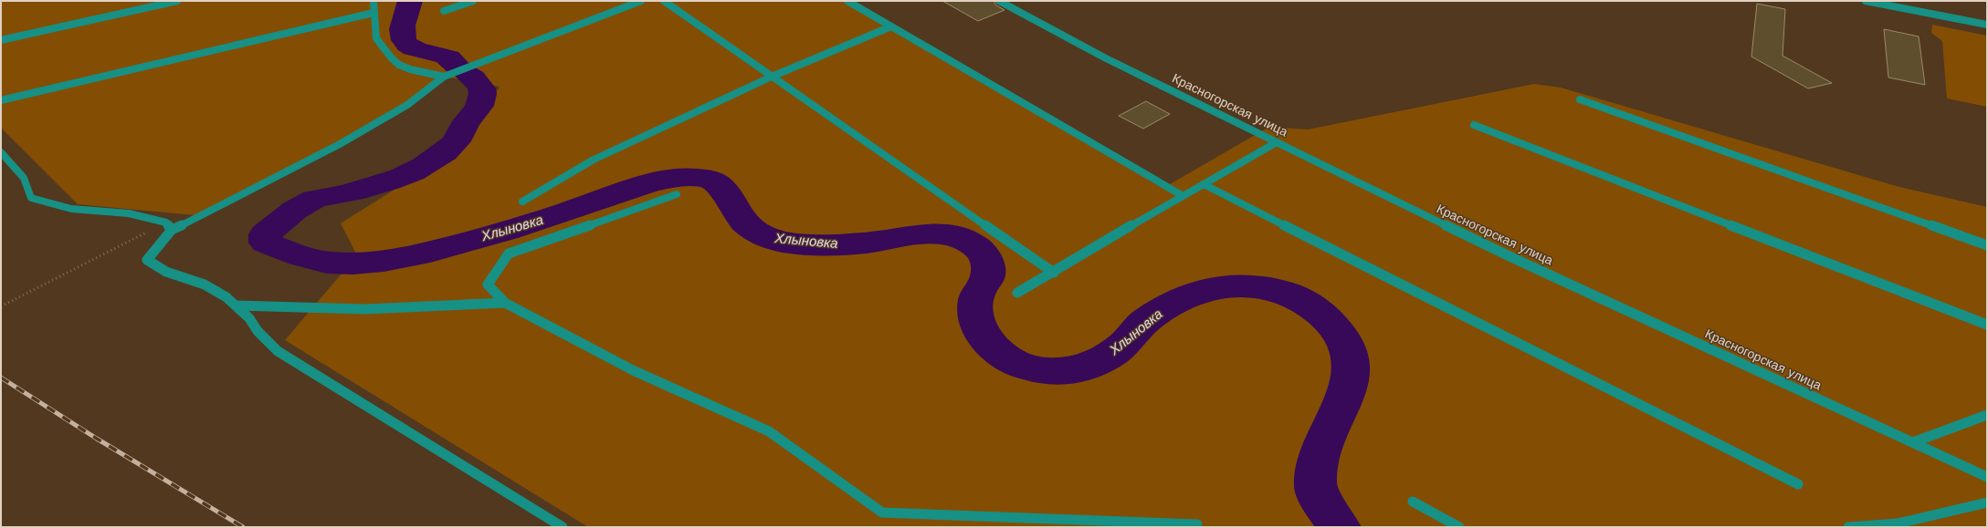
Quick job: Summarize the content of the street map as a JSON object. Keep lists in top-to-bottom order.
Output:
{
  "streets": {
    "street": ["Красногорская улица"]
  },
  "water": ["Хлыновка"]
}
